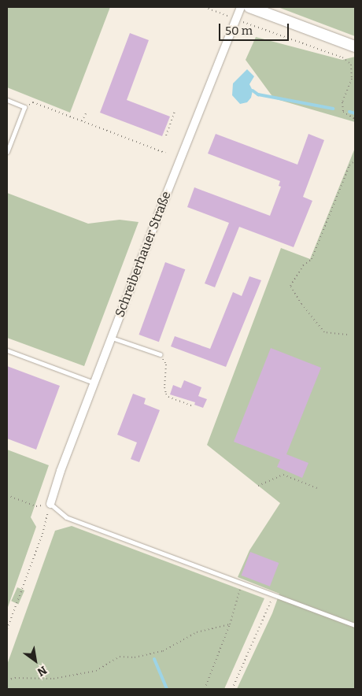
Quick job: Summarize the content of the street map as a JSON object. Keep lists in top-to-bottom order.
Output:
{
  "streets": {
    "street": ["Schreiberhauer Straße"]
  },
  "scale_bar": "50 m",
  "north": "bottom right"
}
